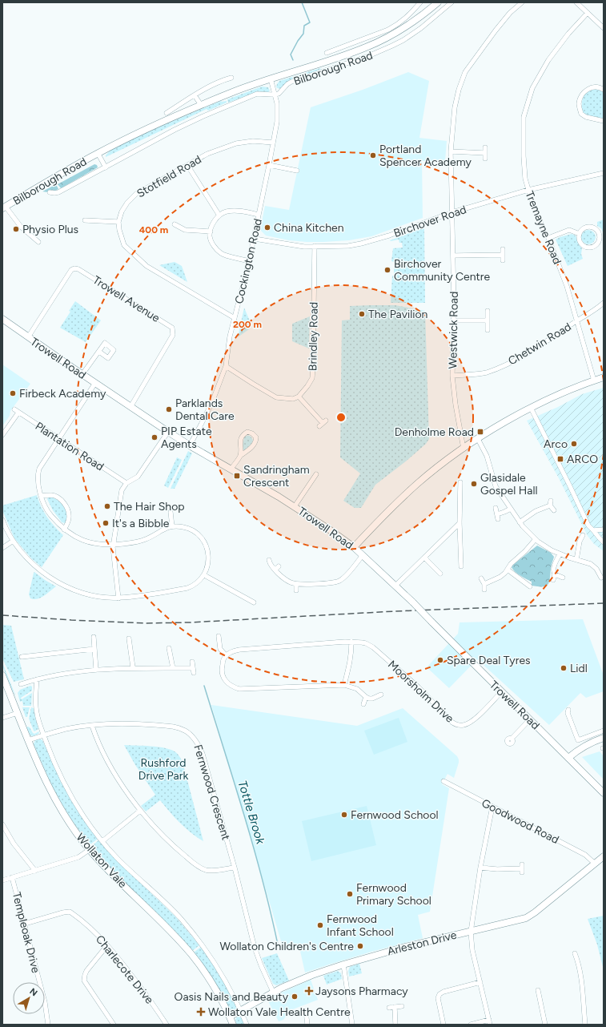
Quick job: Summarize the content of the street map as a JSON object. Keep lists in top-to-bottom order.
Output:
{
  "streets": {
    "main road": [
      "Bilborough Road",
      "Trowell Road",
      "Wollaton Vale",
      "Arleston Drive"
    ],
    "street": [
      "Stotfield Road",
      "Birchover Road",
      "Tremayne Road",
      "Cockington Road",
      "Trowell Avenue",
      "Westwick Road",
      "Brindley Road",
      "Chetwin Road",
      "Plantation Road",
      "Moorsholm Drive",
      "Fernwood Crescent",
      "Goodwood Road",
      "Templeoak Drive",
      "Charlecote Drive"
    ]
  },
  "crossings": [
    ["Bilborough Road", "Cockington Road"],
    ["Stotfield Road", "Cockington Road"],
    ["Birchover Road", "Tremayne Road"],
    ["Birchover Road", "Cockington Road"],
    ["Birchover Road", "Westwick Road"],
    ["Birchover Road", "Brindley Road"],
    ["Tremayne Road", "Chetwin Road"],
    ["Cockington Road", "Trowell Road"],
    ["Trowell Avenue", "Trowell Road"],
    ["Westwick Road", "Chetwin Road"],
    ["Trowell Road", "Moorsholm Drive"],
    ["Fernwood Crescent", "Wollaton Vale"],
    ["Fernwood Crescent", "Arleston Drive"],
    ["Goodwood Road", "Arleston Drive"],
    ["Wollaton Vale", "Arleston Drive"],
    ["Templeoak Drive", "Charlecote Drive"]
  ],
  "water": ["Tottle Brook"],
  "parks": ["Rushford Drive Park"],
  "places": {
    "other": [
      "Portland Spencer Academy",
      "China Kitchen",
      "Physio Plus",
      "Birchover Community Centre",
      "The Pavilion",
      "Firbeck Academy",
      "Parklands Dental Care",
      "PIP Estate Agents",
      "Arco",
      "Glasidale Gospel Hall",
      "The Hair Shop",
      "It's a Bibble",
      "Spare Deal Tyres",
      "Lidl",
      "Fernwood School",
      "Fernwood Primary School",
      "Fernwood Infant School",
      "Wollaton Children's Centre",
      "Oasis Nails and Beauty"
    ],
    "transit": ["Denholme Road", "ARCO", "Sandringham Crescent"],
    "health": ["Jaysons Pharmacy", "Wollaton Vale Health Centre"]
  },
  "north": "top right",
  "rings": ["400 m", "200 m"]
}
